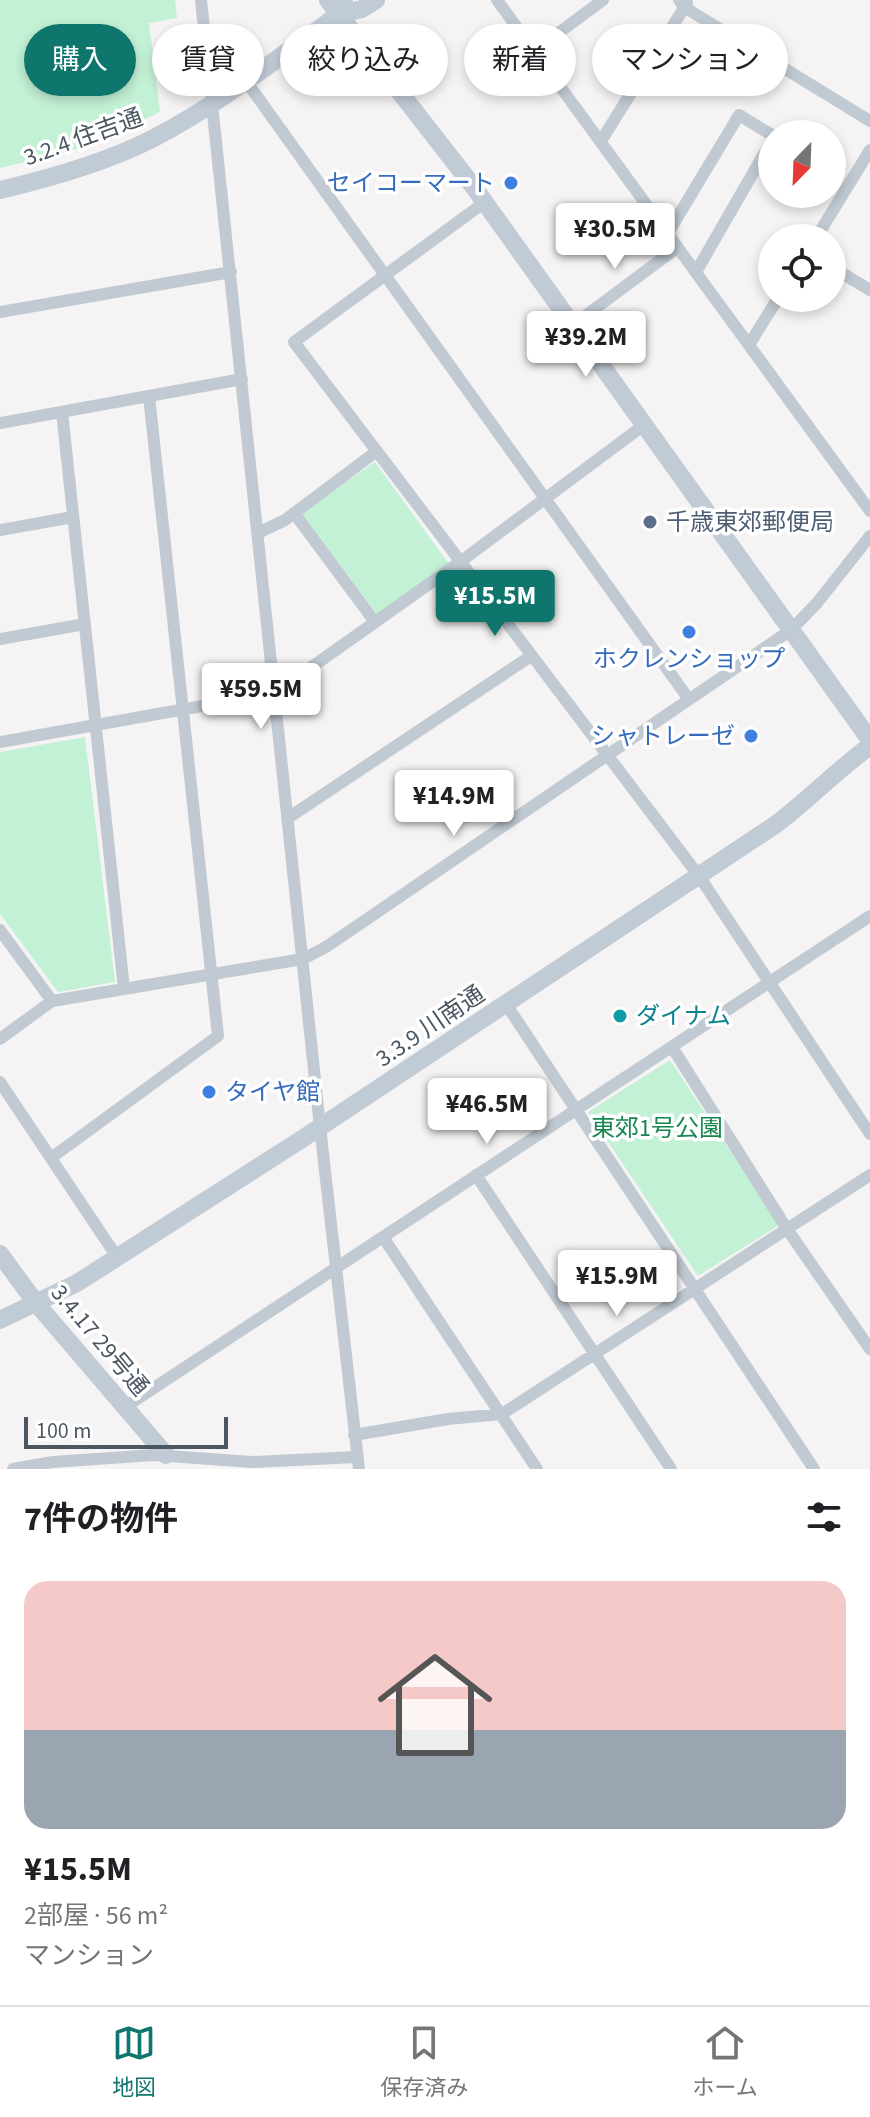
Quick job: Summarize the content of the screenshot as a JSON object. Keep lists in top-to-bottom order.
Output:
{
  "streets": {
    "street": ["3.2.4 住吉通", "3.3.9 川南通", "3.4.17 29号通"]
  },
  "crossings": [
    ["3.3.9 川南通", "3.4.17 29号通"]
  ],
  "parks": ["東郊1号公園"],
  "places": [
    "セイコーマート",
    "千歳東郊郵便局",
    "ホクレンショップ",
    "シャトレーゼ",
    "ダイナム",
    "タイヤ館"
  ],
  "scale_bar": "100 m",
  "north": "bottom left",
  "page": {
    "chip": [
      "購入",
      "賃貸",
      "絞り込み",
      "新着",
      "マンション"
    ],
    "price": [
      "¥30.5M",
      "¥39.2M",
      "¥15.5M",
      "¥59.5M",
      "¥14.9M",
      "¥46.5M",
      "¥15.9M"
    ],
    "scale": "100 m",
    "heading": "7件の物件",
    "list": [
      {
        "name": "¥15.5M",
        "note": "2部屋 · 56 m² · マンション"
      }
    ],
    "tabs": ["地図", "保存済み", "ホーム"]
  }
}
